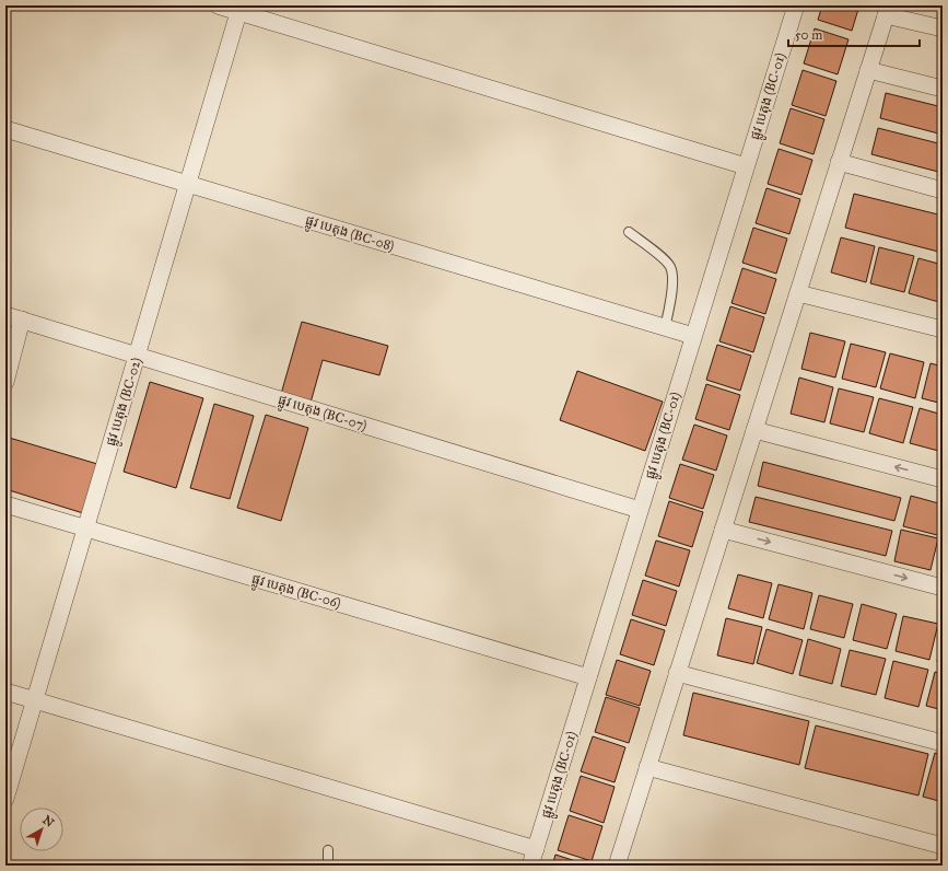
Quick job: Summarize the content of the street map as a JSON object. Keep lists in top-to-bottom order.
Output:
{
  "streets": {
    "street": [
      "ផ្លូវ បេតុង (BC-01)",
      "ផ្លូវ បេតុង (BC-08)",
      "ផ្លូវ បេតុង (BC-02)",
      "ផ្លូវ បេតុង (BC-07)",
      "ផ្លូវ បេតុង (BC-06)"
    ]
  },
  "crossings": [
    ["ផ្លូវ បេតុង (BC-01)", "ផ្លូវ បេតុង (BC-08)"],
    ["ផ្លូវ បេតុង (BC-01)", "ផ្លូវ បេតុង (BC-07)"],
    ["ផ្លូវ បេតុង (BC-01)", "ផ្លូវ បេតុង (BC-06)"],
    ["ផ្លូវ បេតុង (BC-08)", "ផ្លូវ បេតុង (BC-02)"],
    ["ផ្លូវ បេតុង (BC-02)", "ផ្លូវ បេតុង (BC-07)"],
    ["ផ្លូវ បេតុង (BC-02)", "ផ្លូវ បេតុង (BC-06)"]
  ],
  "scale_bar": "50 m",
  "north": "top right"
}
